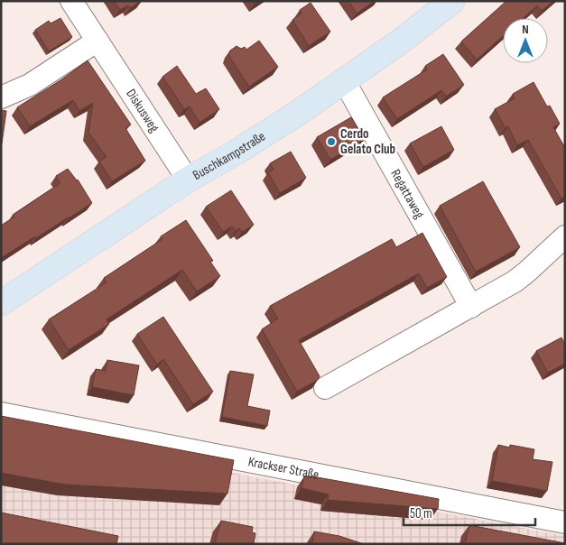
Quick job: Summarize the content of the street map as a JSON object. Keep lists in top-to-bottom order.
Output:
{
  "streets": {
    "main road": ["Buschkampstraße"],
    "street": ["Diskusweg", "Regattaweg", "Krackser Straße"]
  },
  "crossings": [
    ["Diskusweg", "Buschkampstraße"],
    ["Buschkampstraße", "Regattaweg"]
  ],
  "places": ["Cerdo Gelato Club"],
  "scale_bar": "50 m",
  "north": "top"
}
